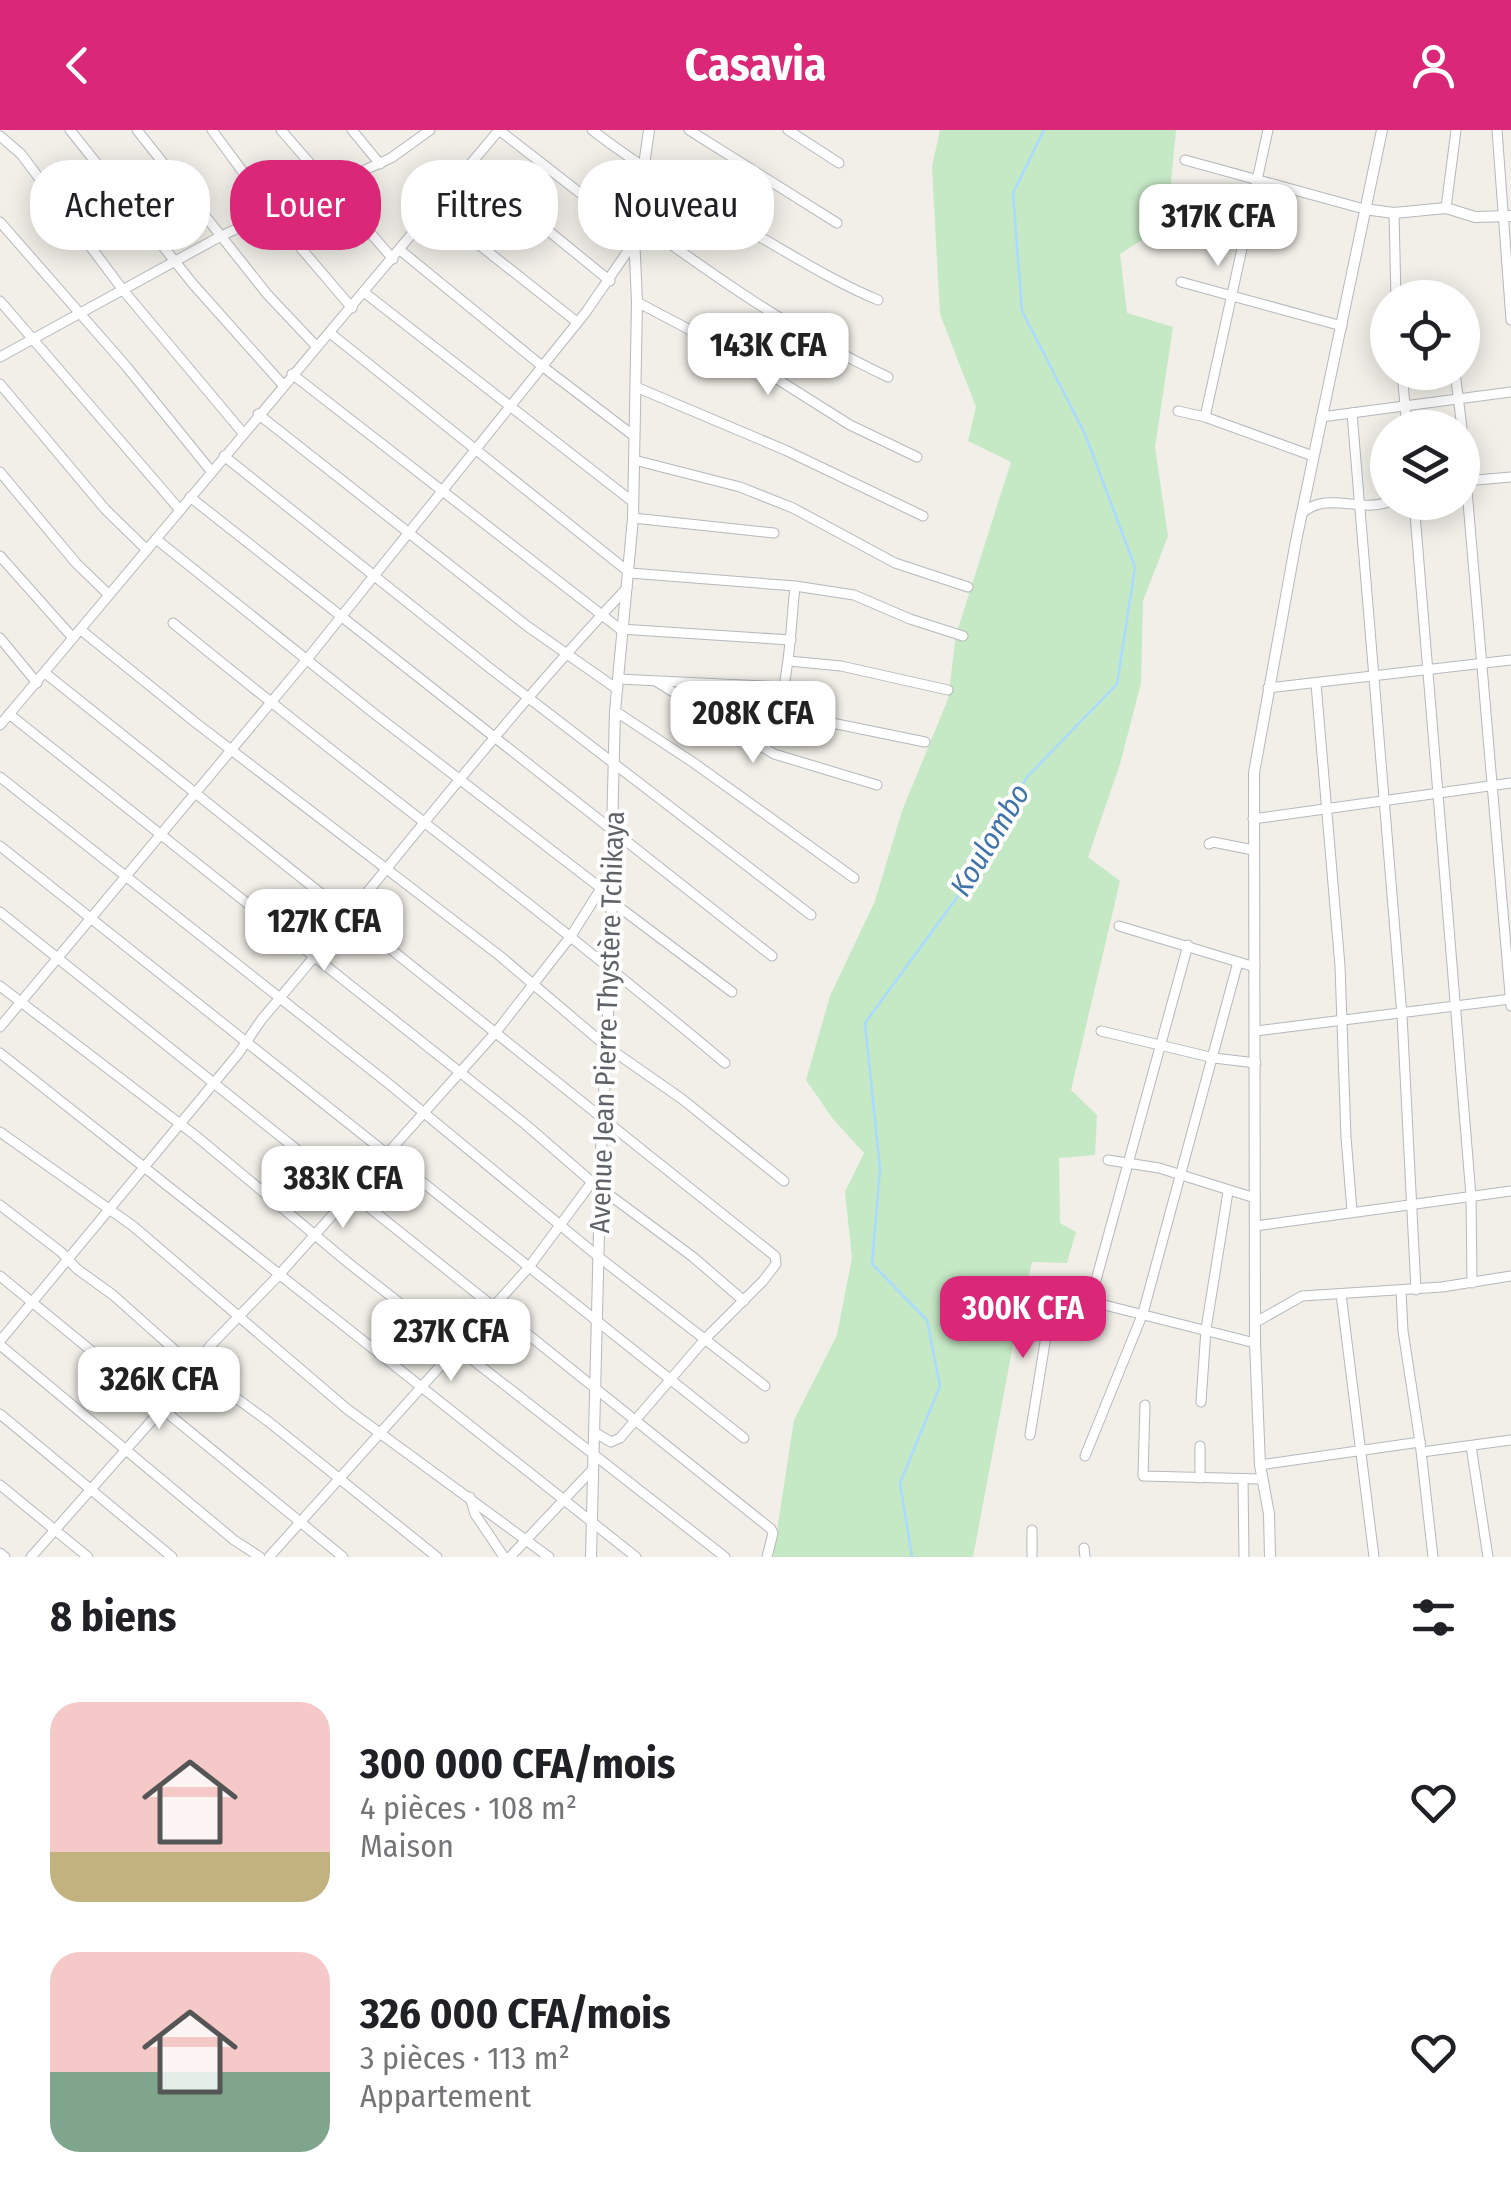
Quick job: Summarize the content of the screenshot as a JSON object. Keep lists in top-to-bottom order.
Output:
{
  "streets": {
    "street": ["Avenue Jean Pierre Thystère Tchikaya"]
  },
  "water": ["Koulombo"],
  "page": {
    "header": "Casavia",
    "chip": [
      "Acheter",
      "Louer",
      "Filtres",
      "Nouveau"
    ],
    "price": [
      "317K CFA",
      "143K CFA",
      "208K CFA",
      "127K CFA",
      "383K CFA",
      "300K CFA",
      "237K CFA",
      "326K CFA"
    ],
    "heading": "8 biens",
    "list": [
      {
        "name": "300 000 CFA/mois",
        "note": "4 pièces · 108 m² · Maison"
      },
      {
        "name": "326 000 CFA/mois",
        "note": "3 pièces · 113 m² · Appartement"
      }
    ]
  }
}
